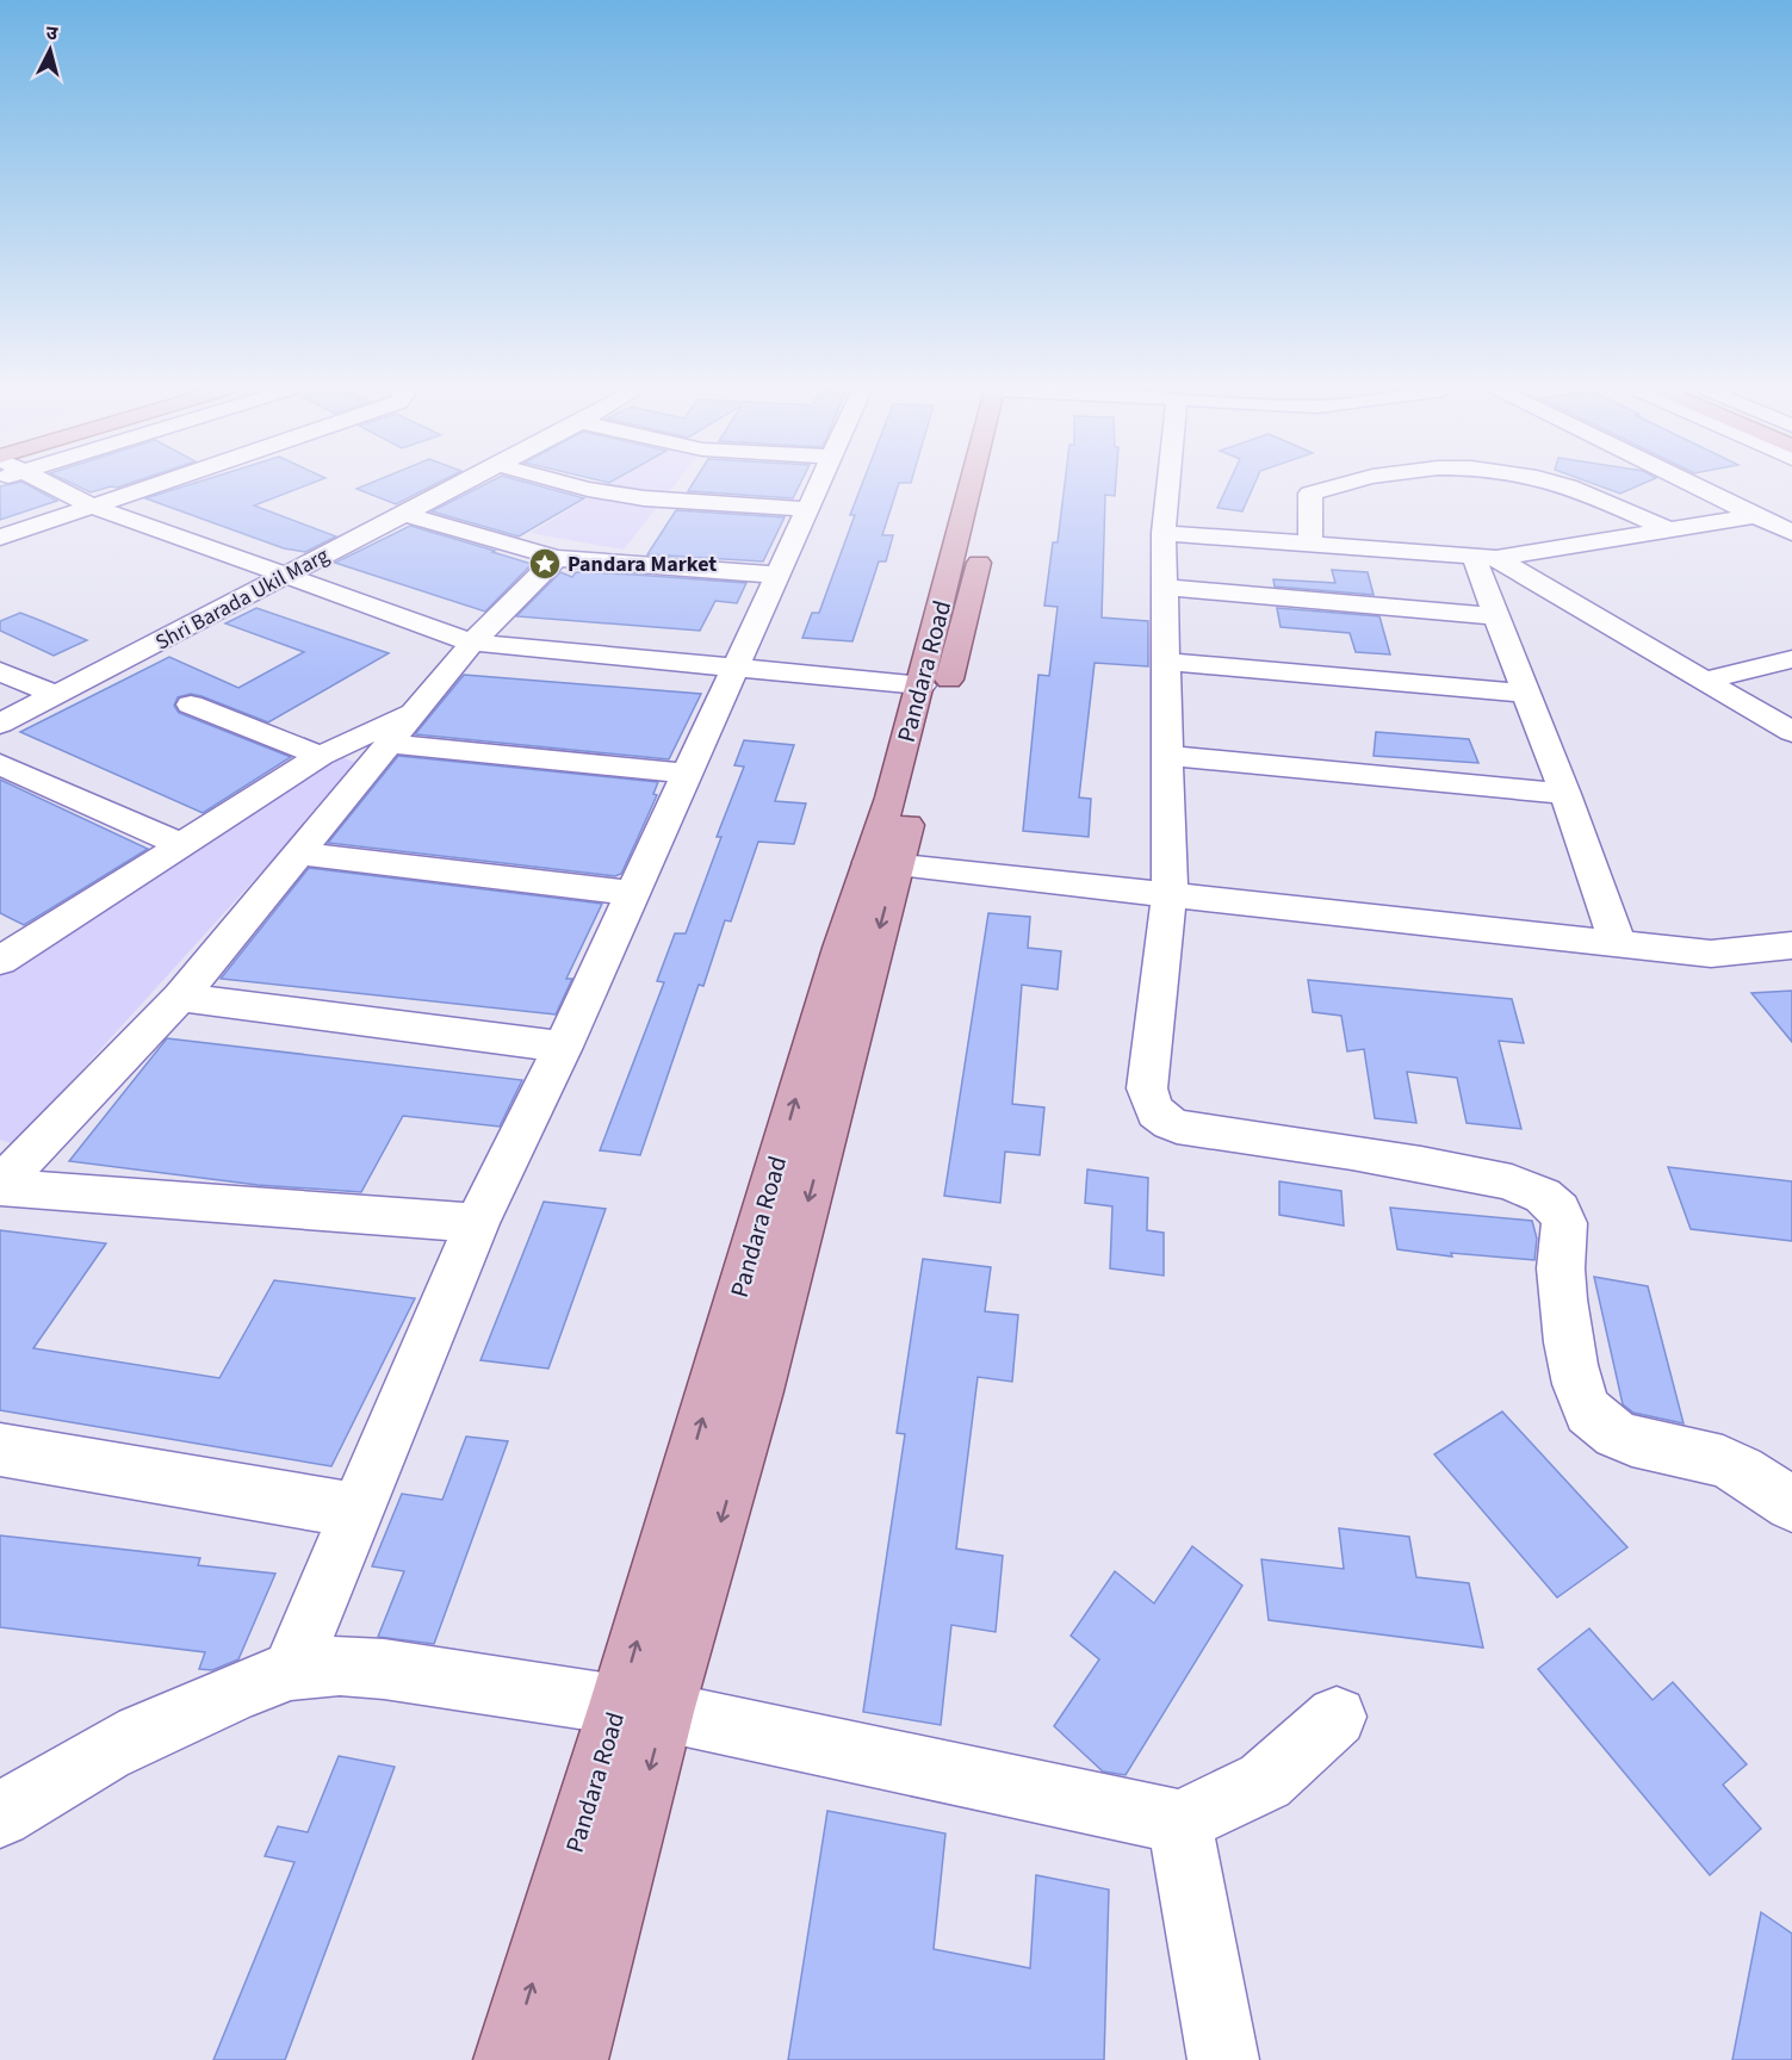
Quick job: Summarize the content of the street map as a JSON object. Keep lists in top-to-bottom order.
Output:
{
  "streets": {
    "main road": ["Pandara Road"],
    "street": ["Shri Barada Ukil Marg"]
  },
  "places": {
    "place": ["Pandara Market"]
  },
  "north": "top"
}
